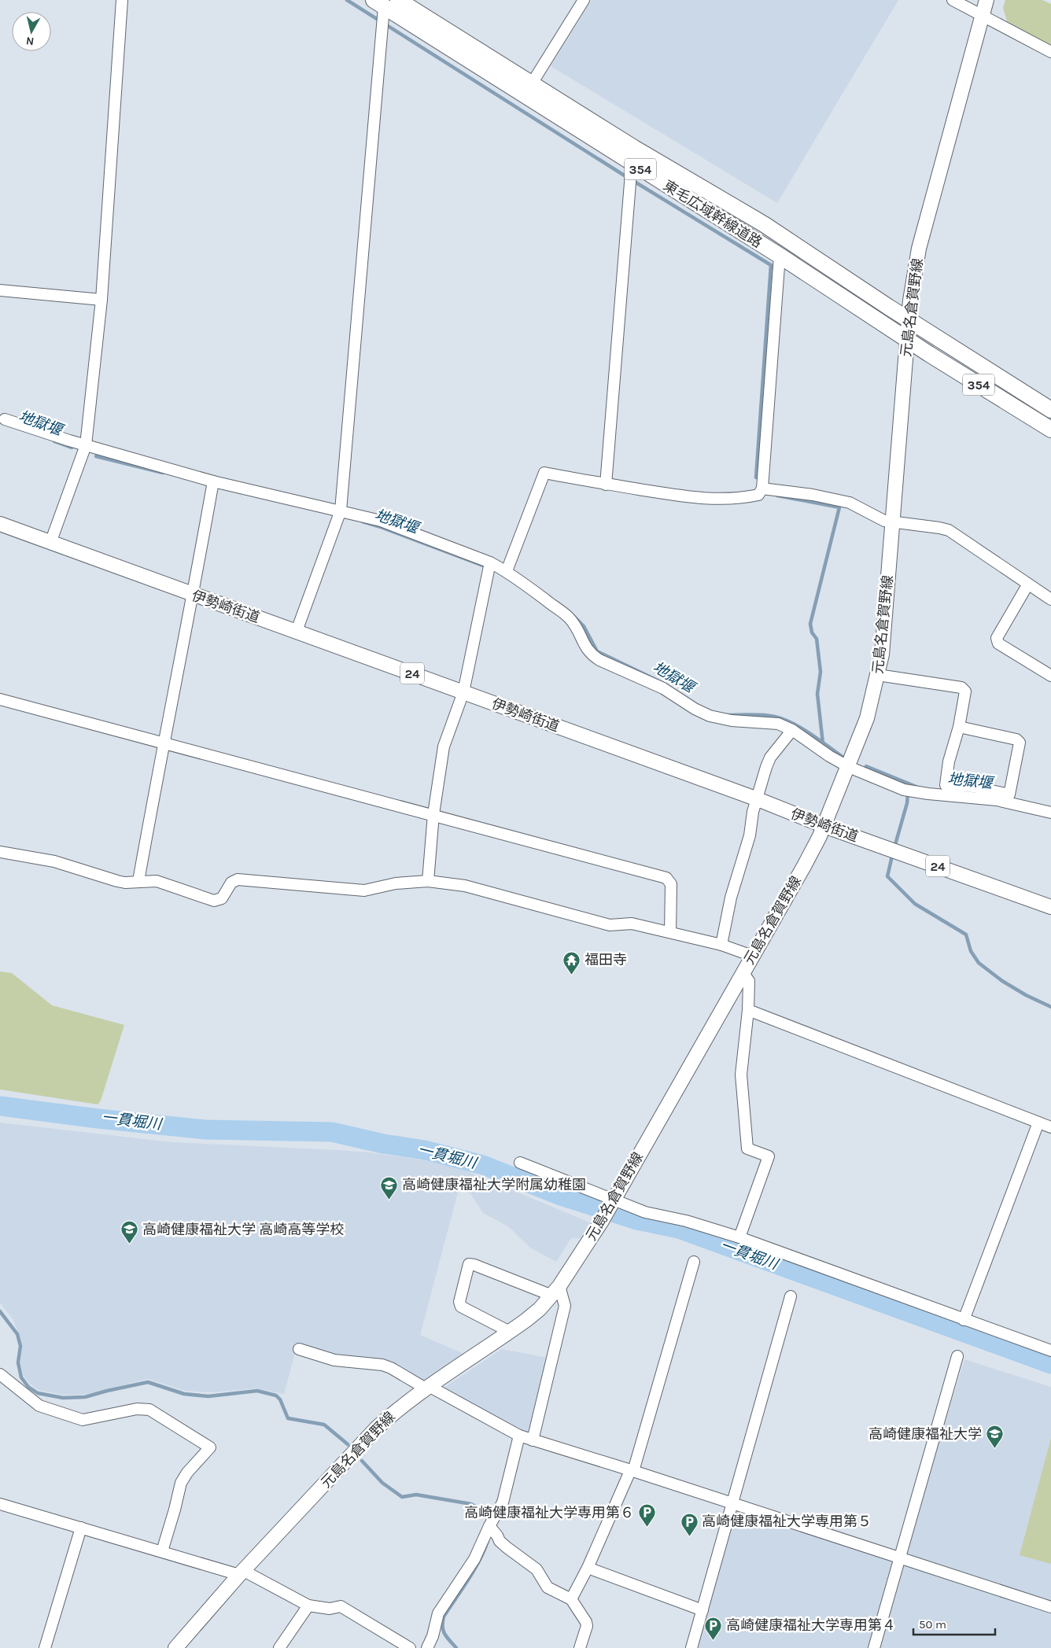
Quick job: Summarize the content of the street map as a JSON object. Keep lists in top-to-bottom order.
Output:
{
  "streets": {
    "highway": ["354", "東毛広域幹線道路"],
    "main road": ["元島名倉賀野線", "伊勢崎街道", "24"]
  },
  "crossings": [
    ["東毛広域幹線道路", "元島名倉賀野線"],
    ["元島名倉賀野線", "伊勢崎街道"]
  ],
  "water": ["地獄堰", "一貫堀川"],
  "places": {
    "temple": ["福田寺"],
    "school or university": ["高崎健康福祉大学附属幼稚園", "高崎健康福祉大学 高崎高等学校", "高崎健康福祉大学"],
    "parking": ["高崎健康福祉大学専用第６", "高崎健康福祉大学専用第５", "高崎健康福祉大学専用第４"]
  },
  "scale_bar": "50 m",
  "north": "bottom"
}
